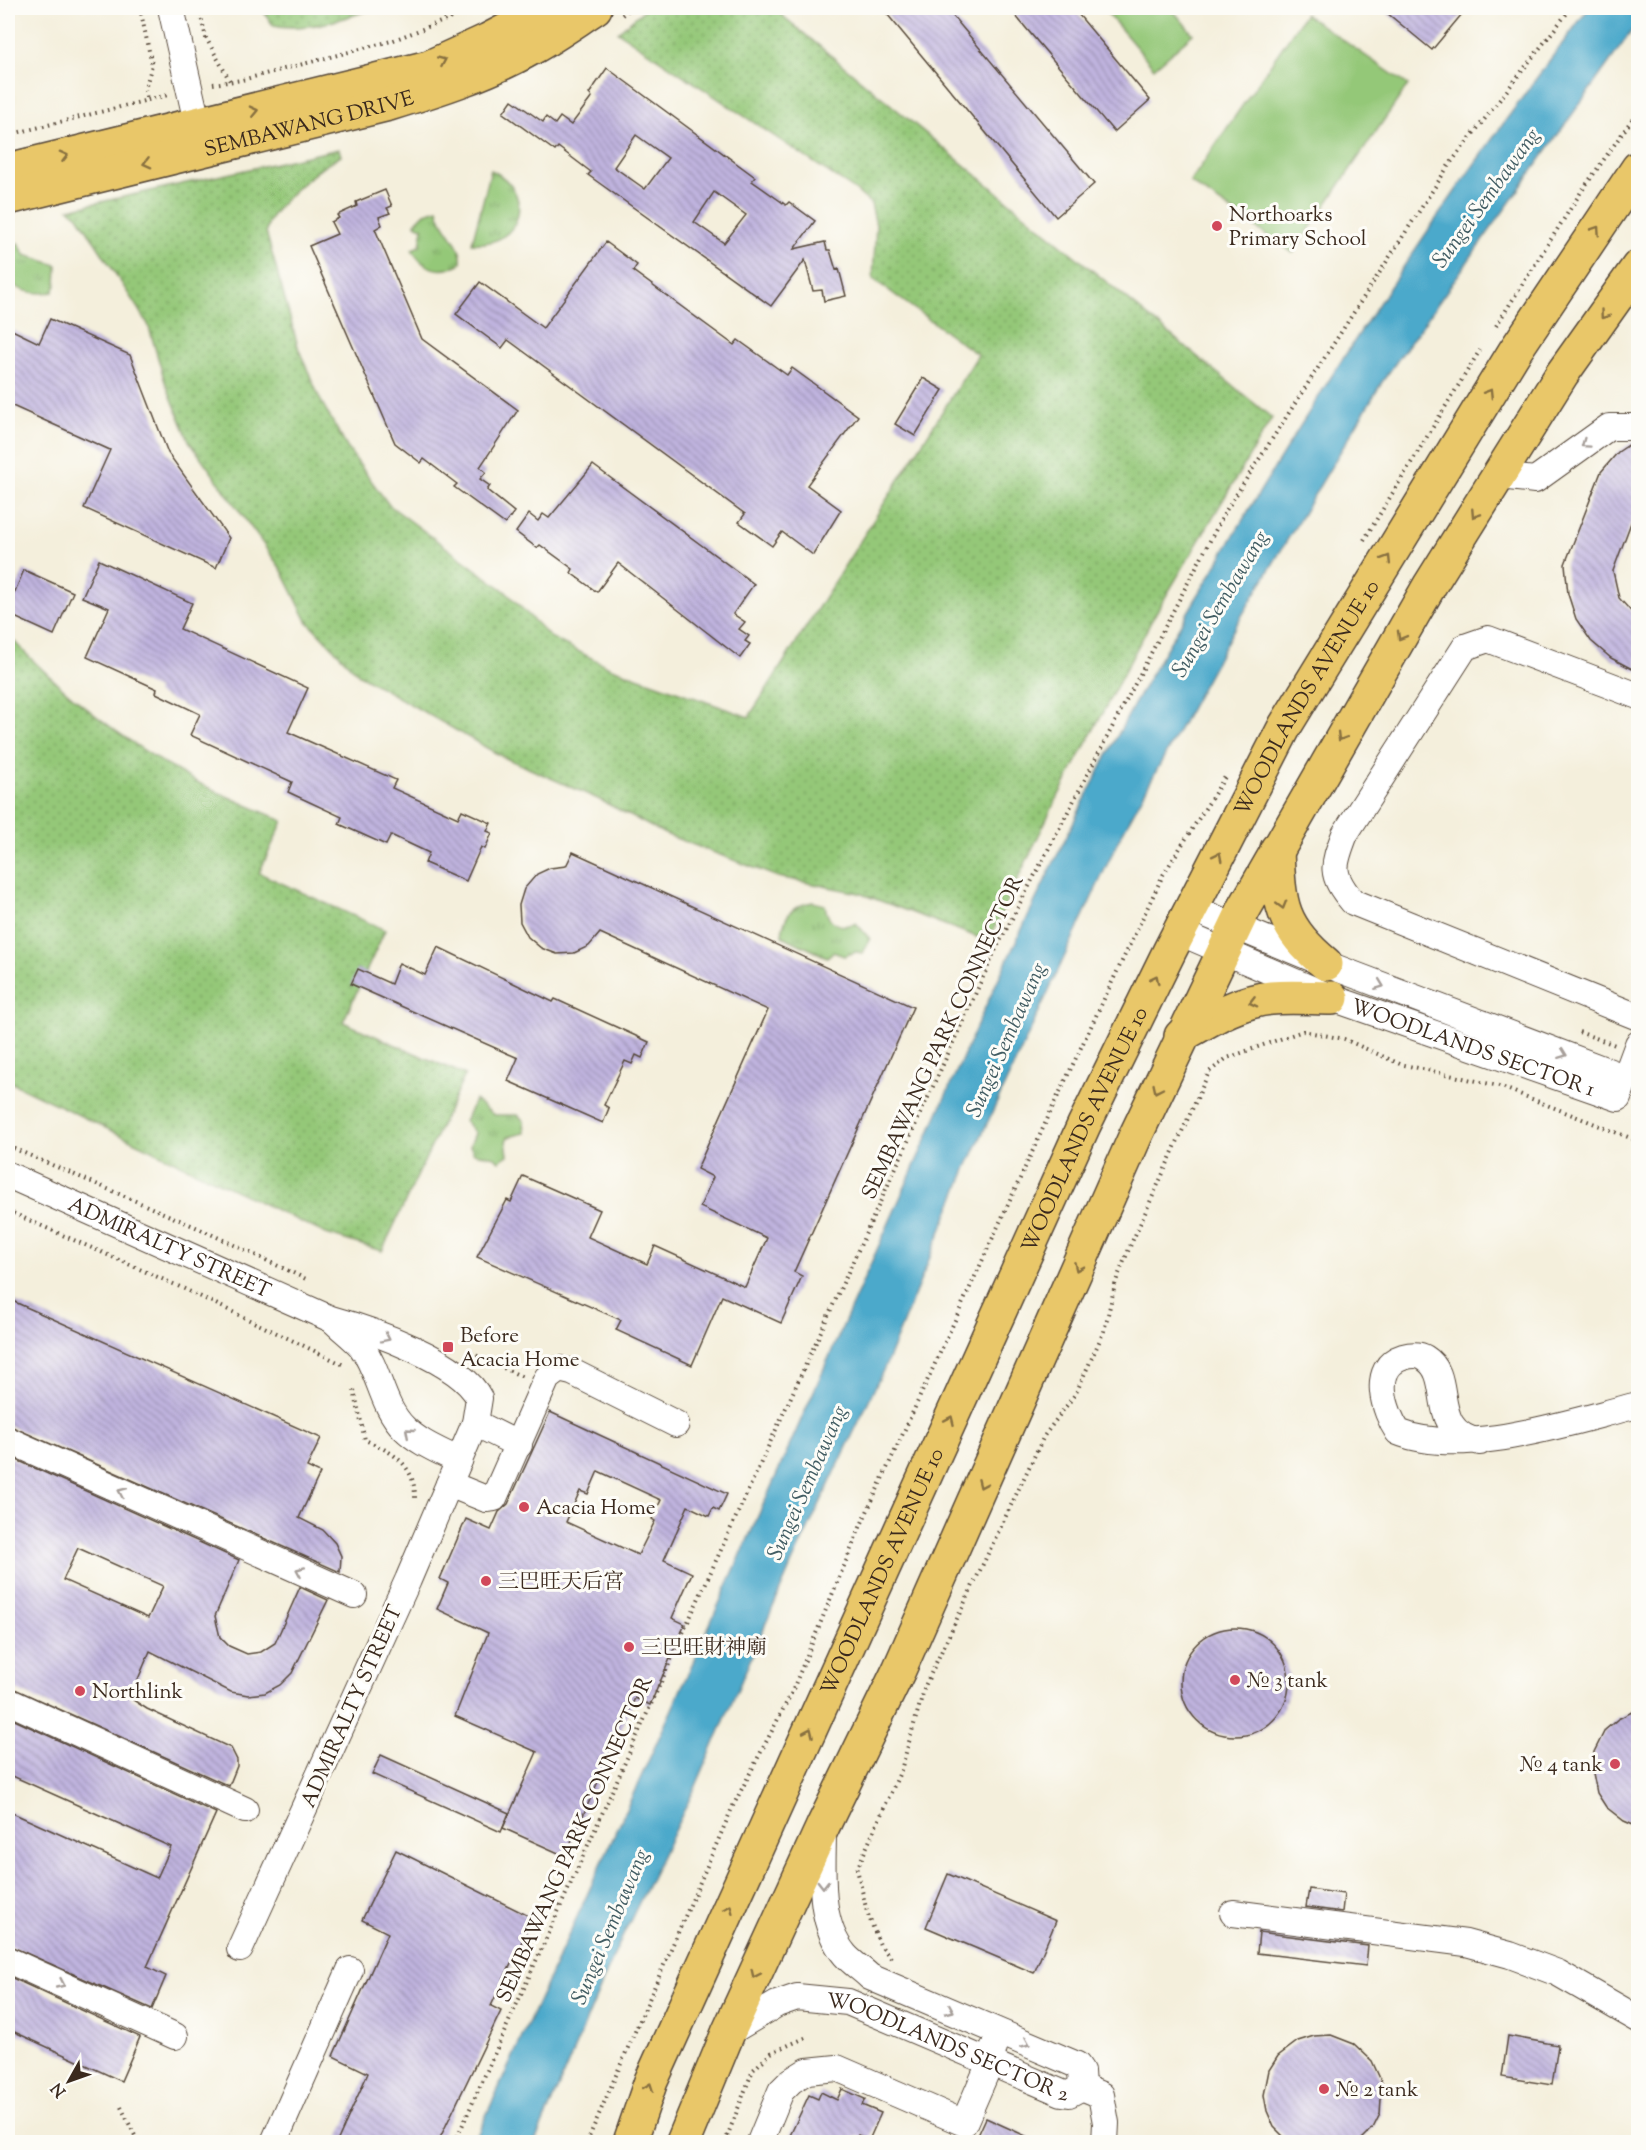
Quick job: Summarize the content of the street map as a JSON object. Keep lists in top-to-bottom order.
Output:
{
  "streets": {
    "main road": ["SEMBAWANG DRIVE", "WOODLANDS AVENUE 10"],
    "street": ["WOODLANDS SECTOR 1", "ADMIRALTY STREET", "WOODLANDS SECTOR 2"],
    "path": ["SEMBAWANG PARK CONNECTOR"]
  },
  "crossings": [
    ["WOODLANDS AVENUE 10", "WOODLANDS SECTOR 1"]
  ],
  "one_way": ["WOODLANDS SECTOR 2"],
  "water": ["Sungei Sembawang"],
  "places": {
    "other": [
      "Northoarks Primary School",
      "Acacia Home",
      "三巴旺天后宮",
      "三巴旺財神廟",
      "№ 3 tank",
      "Northlink",
      "№ 4 tank",
      "№ 2 tank"
    ],
    "transit": ["Before Acacia Home"]
  },
  "north": "bottom left"
}
